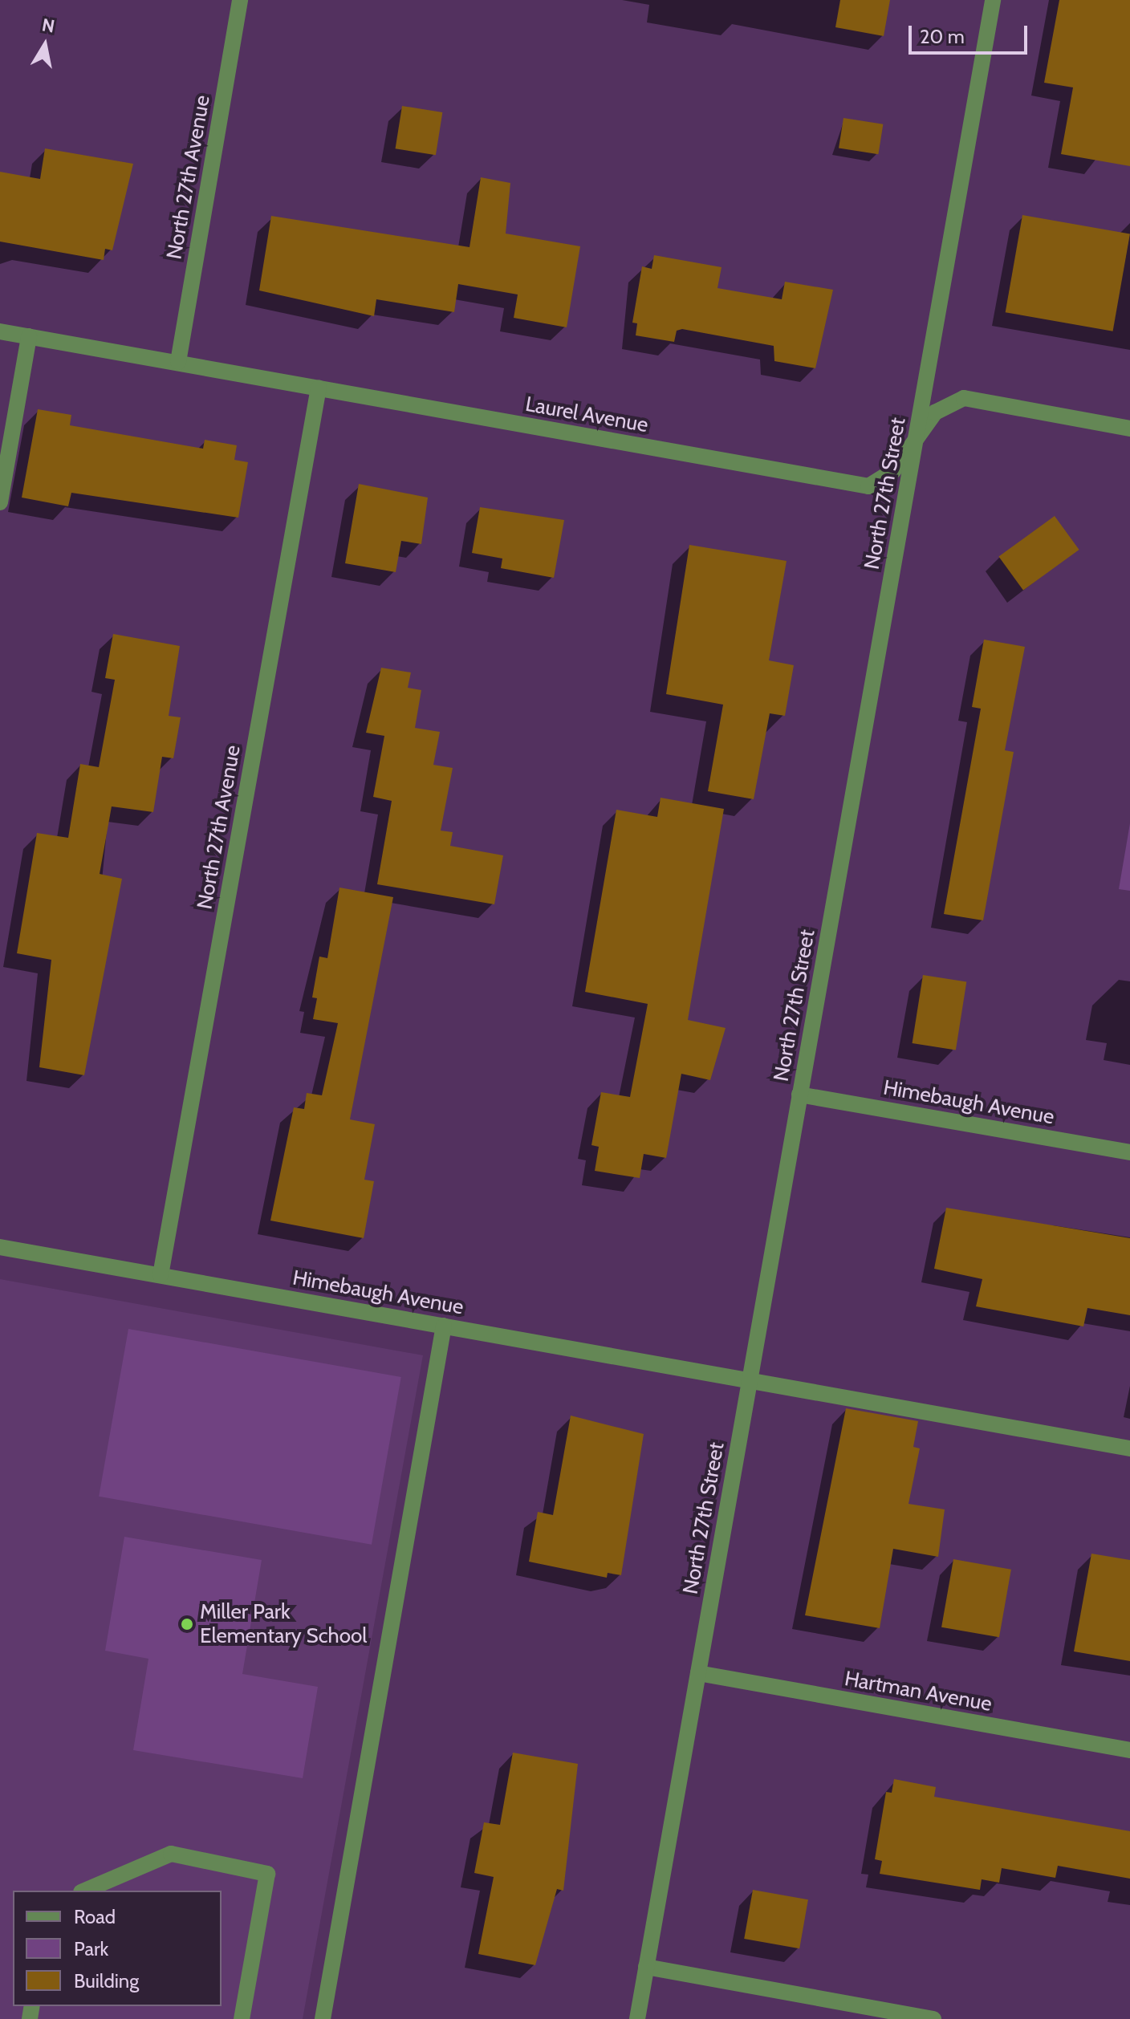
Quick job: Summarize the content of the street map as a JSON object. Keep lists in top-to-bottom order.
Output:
{
  "streets": {
    "street": [
      "North 27th Avenue",
      "Laurel Avenue",
      "North 27th Street",
      "Himebaugh Avenue",
      "Hartman Avenue"
    ]
  },
  "crossings": [
    ["North 27th Avenue", "Laurel Avenue"],
    ["North 27th Avenue", "Himebaugh Avenue"],
    ["Laurel Avenue", "North 27th Street"],
    ["North 27th Street", "Himebaugh Avenue"],
    ["North 27th Street", "Hartman Avenue"]
  ],
  "places": ["Miller Park Elementary School"],
  "legend": ["Road", "Park", "Building"],
  "scale_bar": "20 m",
  "north": "top"
}
